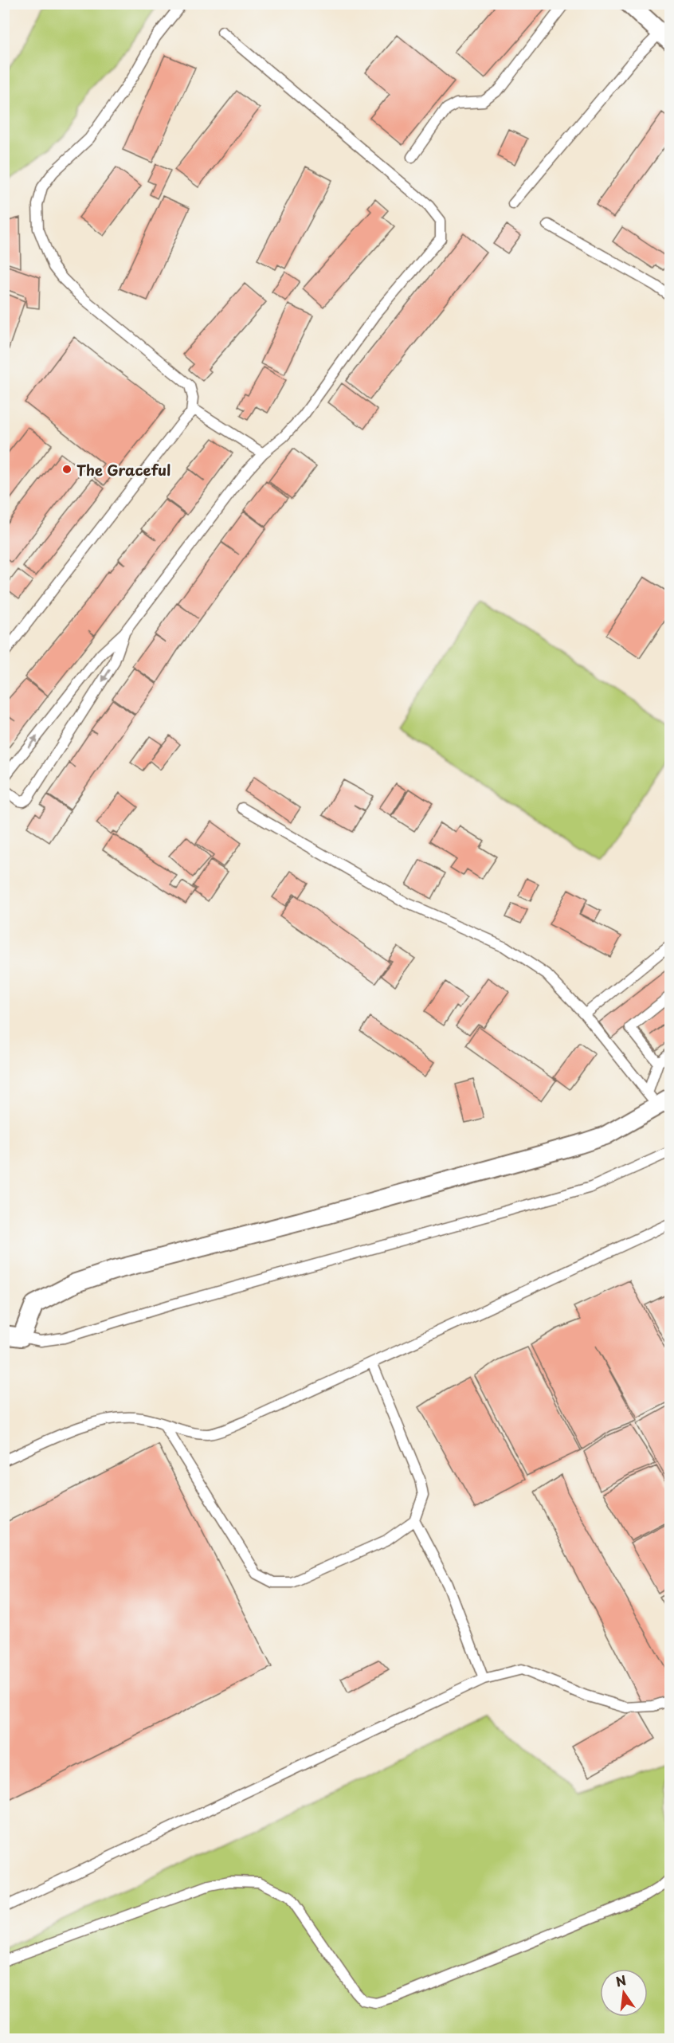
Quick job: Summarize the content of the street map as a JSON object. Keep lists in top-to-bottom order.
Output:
{
  "places": ["The Graceful"],
  "north": "top"
}
